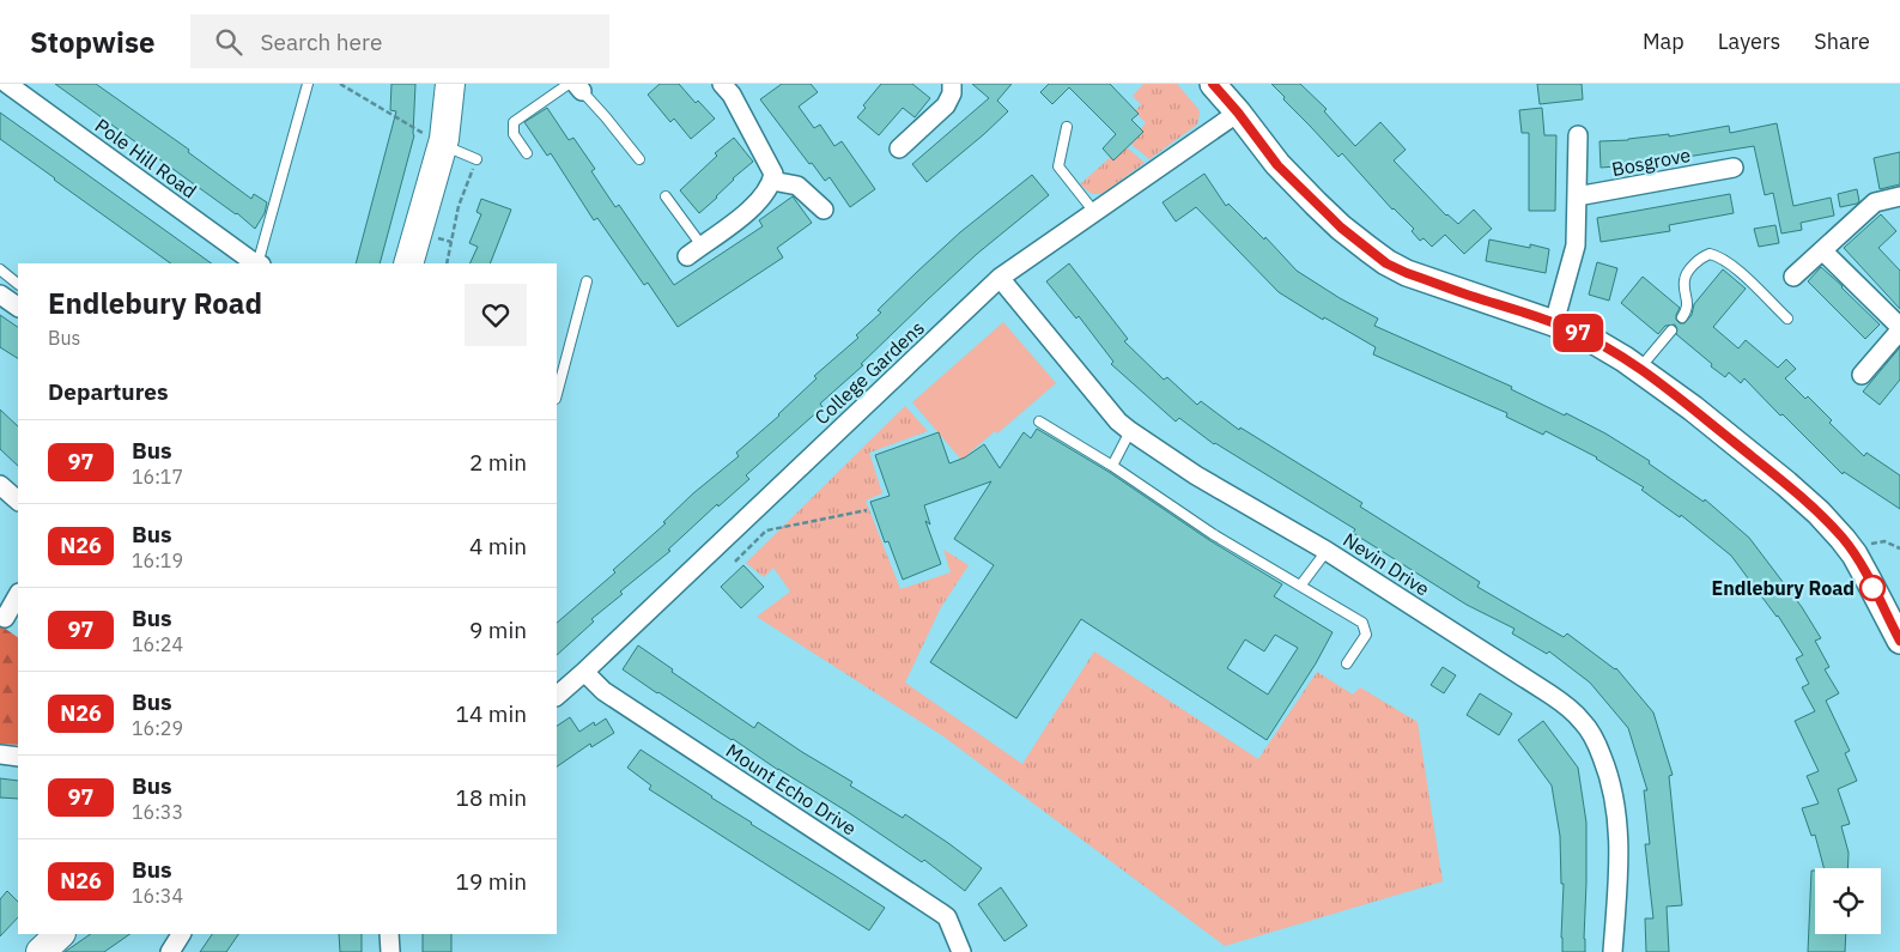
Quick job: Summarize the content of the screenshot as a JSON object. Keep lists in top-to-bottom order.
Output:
{
  "streets": {
    "street": [
      "Pole Hill Road",
      "Bosgrove",
      "College Gardens",
      "Nevin Drive",
      "Mount Echo Drive"
    ]
  },
  "crossings": [
    ["College Gardens", "Nevin Drive"],
    ["College Gardens", "Mount Echo Drive"]
  ],
  "places": ["Endlebury Road"],
  "lines": ["bus line 97"],
  "page": {
    "header": "Stopwise",
    "search": "Search here",
    "nav": ["Map", "Layers", "Share"],
    "on_map": "97",
    "heading": [
      ["Endlebury Road", "Bus"],
      "Departures"
    ],
    "list": [
      {
        "mark": "97",
        "name": "Bus",
        "note": "16:17",
        "value": "2 min"
      },
      {
        "mark": "N26",
        "name": "Bus",
        "note": "16:19",
        "value": "4 min"
      },
      {
        "mark": "97",
        "name": "Bus",
        "note": "16:24",
        "value": "9 min"
      },
      {
        "mark": "N26",
        "name": "Bus",
        "note": "16:29",
        "value": "14 min"
      },
      {
        "mark": "97",
        "name": "Bus",
        "note": "16:33",
        "value": "18 min"
      },
      {
        "mark": "N26",
        "name": "Bus",
        "note": "16:34",
        "value": "19 min"
      }
    ]
  }
}
